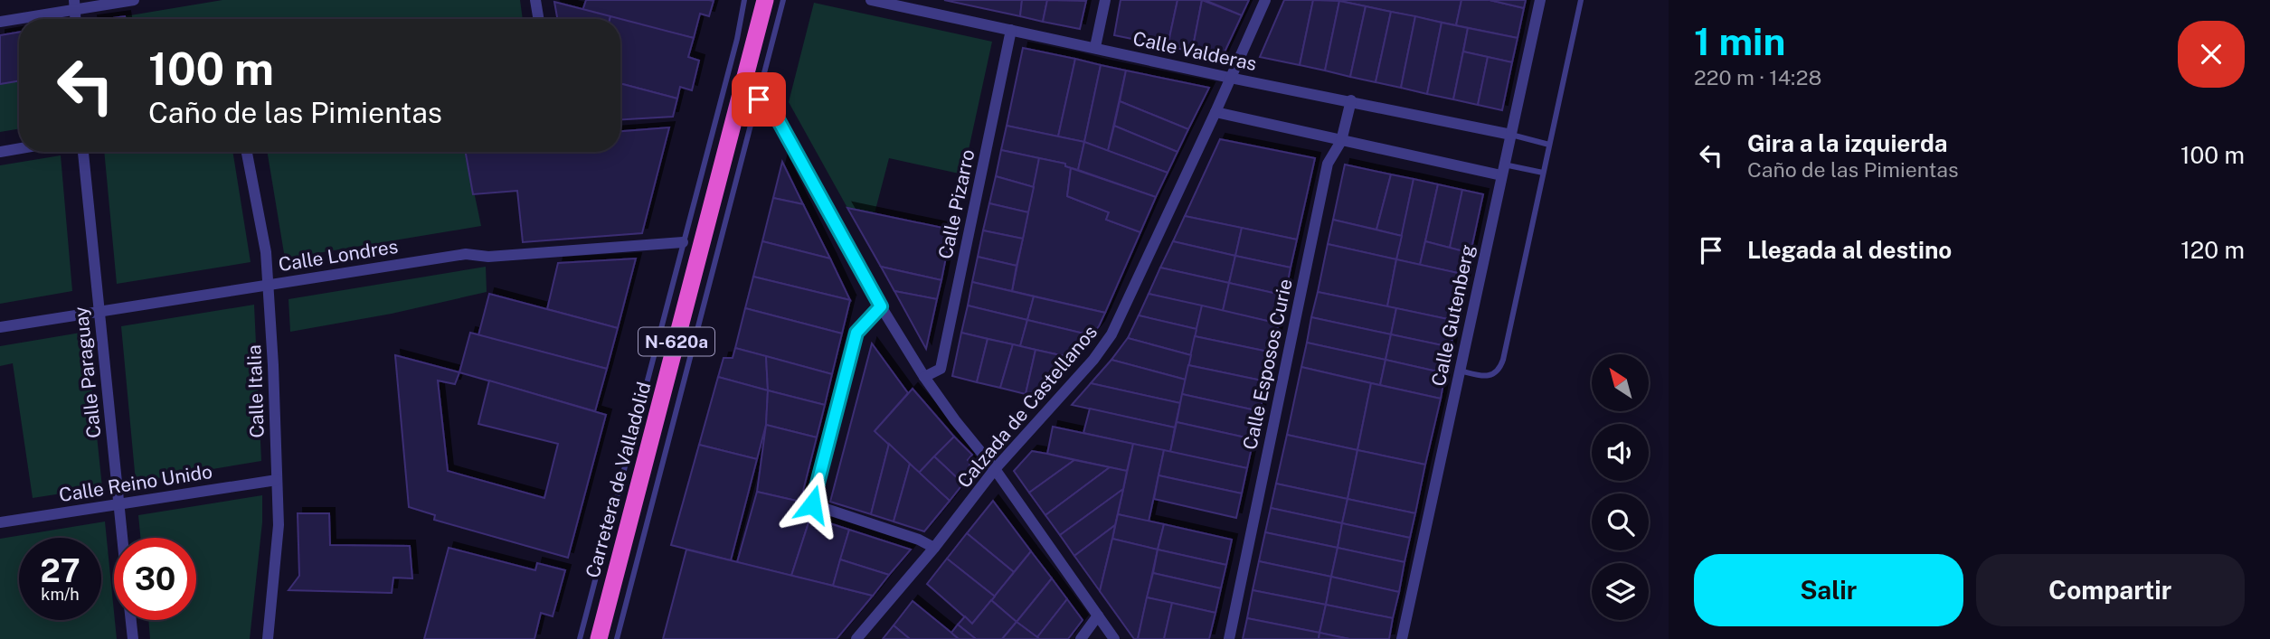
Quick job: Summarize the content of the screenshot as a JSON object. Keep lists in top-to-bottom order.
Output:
{
  "streets": {
    "highway": ["N-620a", "Carretera de Valladolid"],
    "street": [
      "Calle Valderas",
      "Calle Pizarro",
      "Calle Londres",
      "Calle Gutenberg",
      "Calle Esposos Curie",
      "Calle Paraguay",
      "Calle Italia",
      "Calzada de Castellanos",
      "Calle Reino Unido"
    ]
  },
  "crossings": [
    ["Calle Valderas", "Calle Pizarro"],
    ["Calle Valderas", "Calle Gutenberg"],
    ["Calle Valderas", "Calle Esposos Curie"],
    ["Calle Valderas", "Calzada de Castellanos"],
    ["Calle Londres", "Calle Paraguay"],
    ["Calle Londres", "Calle Italia"],
    ["Calle Londres", "Carretera de Valladolid"],
    ["Calle Paraguay", "Calle Reino Unido"],
    ["Calle Italia", "Calle Reino Unido"]
  ],
  "north": "top left",
  "page": {
    "heading": ["1 min", "220 m · 14:28"],
    "turn": ["100 m", "Caño de las Pimientas"],
    "list": [
      {
        "name": "Gira a la izquierda",
        "note": "Caño de las Pimientas",
        "value": "100 m"
      },
      {
        "name": "Llegada al destino",
        "value": "120 m"
      }
    ],
    "speed": "27 km/h",
    "limit": "30",
    "buttons": ["Salir", "Compartir"]
  }
}
